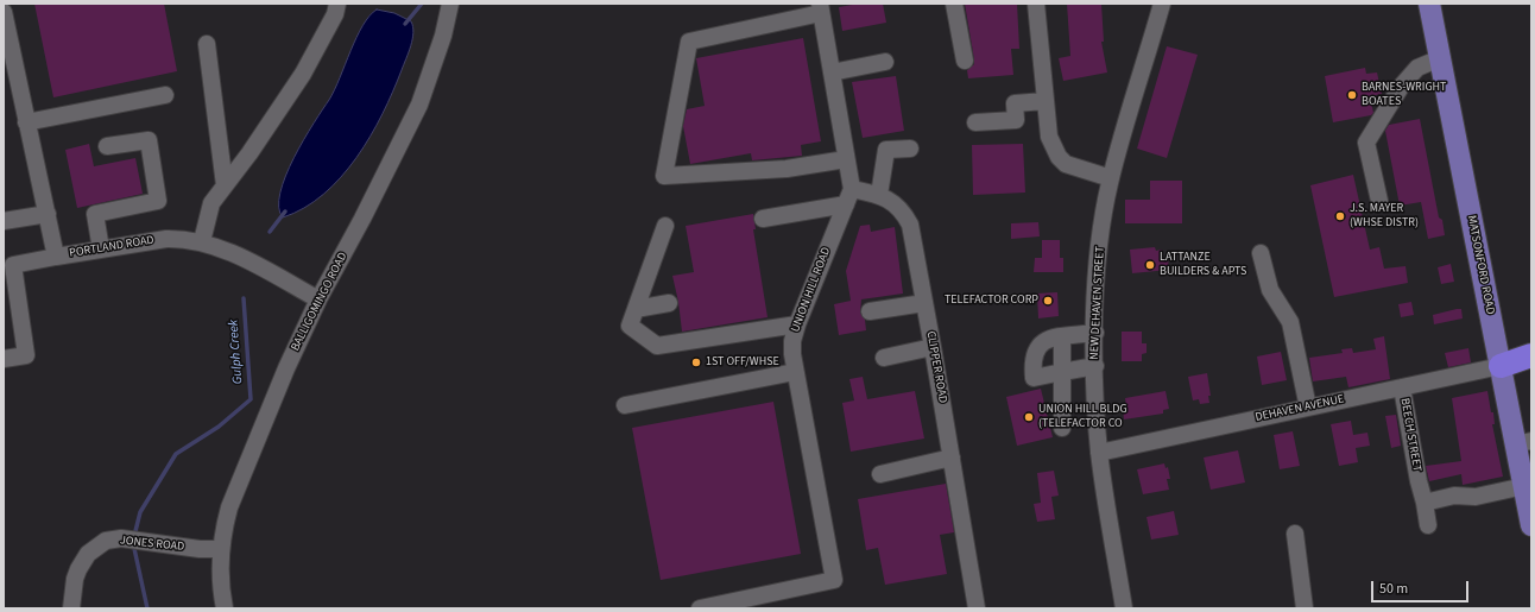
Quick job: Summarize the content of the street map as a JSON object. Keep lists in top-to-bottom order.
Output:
{
  "streets": {
    "main road": ["MATSONFORD ROAD"],
    "street": [
      "PORTLAND ROAD",
      "UNION HILL ROAD",
      "BALLIGOMINGO ROAD",
      "NEW DEHAVEN STREET",
      "CLIPPER ROAD",
      "DEHAVEN AVENUE",
      "BEECH STREET",
      "JONES ROAD"
    ]
  },
  "crossings": [
    ["PORTLAND ROAD", "BALLIGOMINGO ROAD"],
    ["MATSONFORD ROAD", "DEHAVEN AVENUE"],
    ["UNION HILL ROAD", "CLIPPER ROAD"],
    ["BALLIGOMINGO ROAD", "JONES ROAD"],
    ["NEW DEHAVEN STREET", "DEHAVEN AVENUE"],
    ["DEHAVEN AVENUE", "BEECH STREET"]
  ],
  "water": ["Gulph Creek"],
  "places": [
    "BARNES-WRIGHT BOATES",
    "J.S. MAYER (WHSE DISTR)",
    "LATTANZE BUILDERS & APTS",
    "TELEFACTOR CORP",
    "1ST OFF/WHSE",
    "UNION HILL BLDG (TELEFACTOR CO"
  ],
  "scale_bar": "50 m"
}
